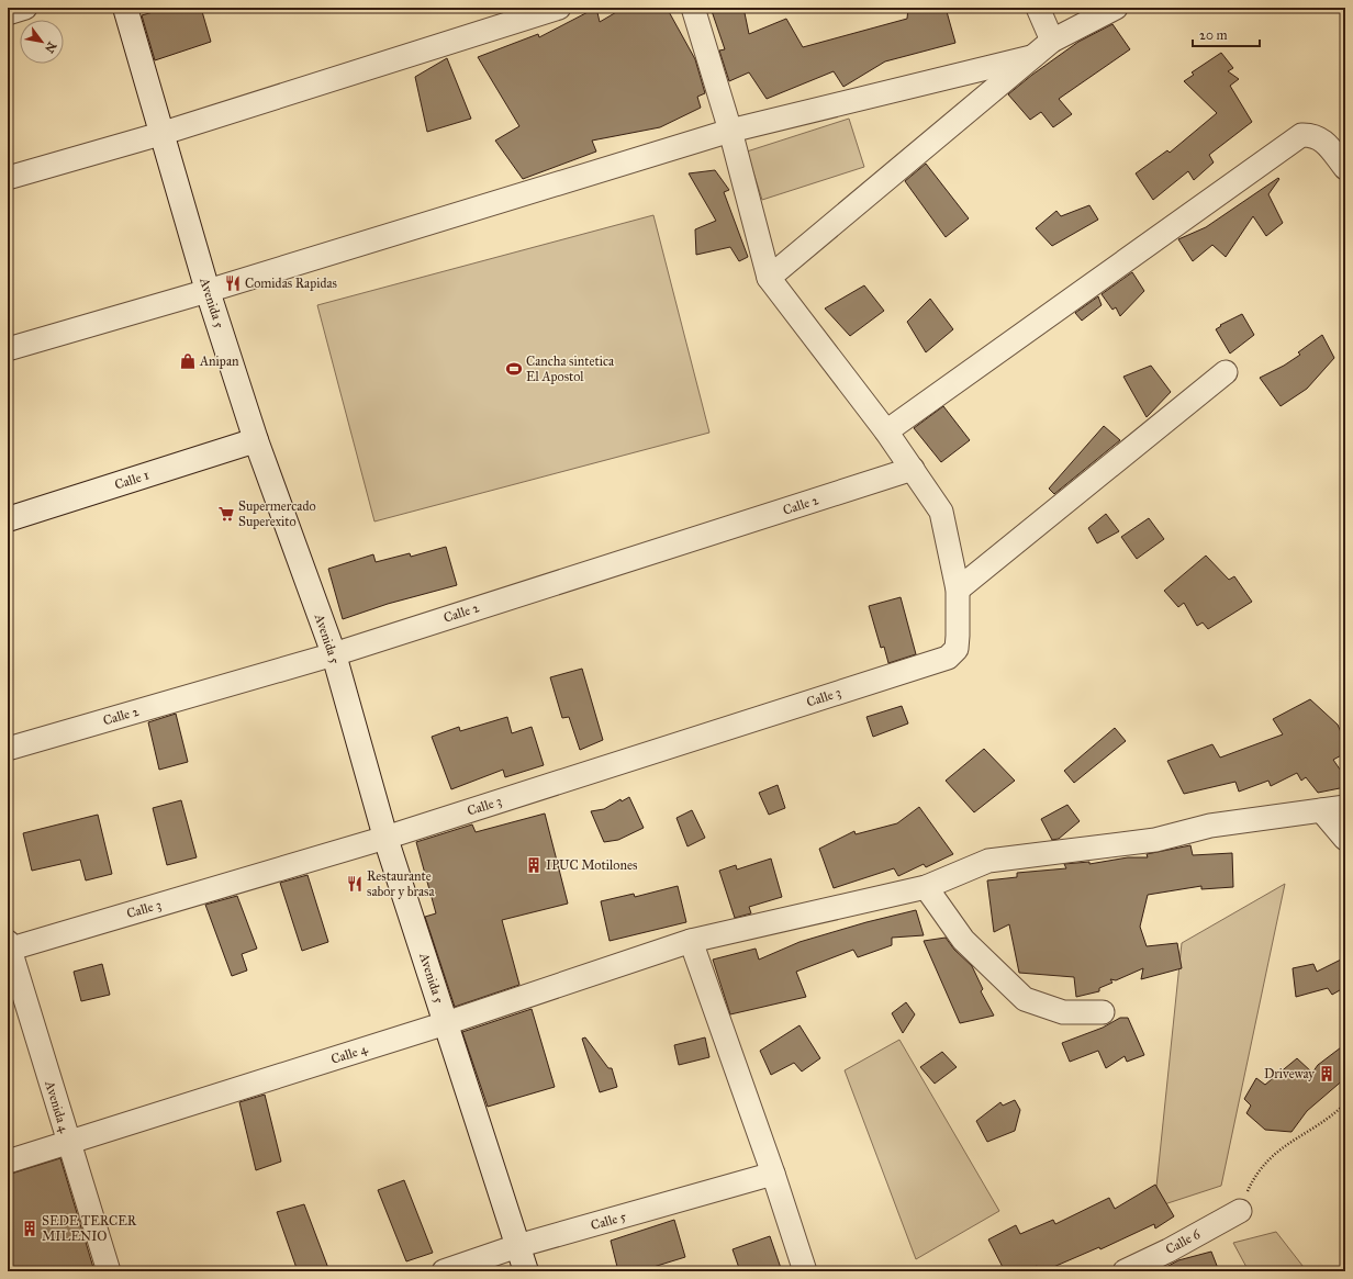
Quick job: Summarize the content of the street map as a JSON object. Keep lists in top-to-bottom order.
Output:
{
  "streets": {
    "street": [
      "Avenida 5",
      "Calle 1",
      "Calle 2",
      "Calle 3",
      "Calle 4",
      "Avenida 4",
      "Calle 5",
      "Calle 6"
    ]
  },
  "crossings": [
    ["Avenida 5", "Calle 1"],
    ["Avenida 5", "Calle 2"],
    ["Avenida 5", "Calle 3"],
    ["Avenida 5", "Calle 4"],
    ["Avenida 5", "Calle 5"],
    ["Calle 3", "Avenida 4"],
    ["Calle 4", "Avenida 4"]
  ],
  "places": {
    "restaurant": ["Comidas Rapidas", "Restaurante sabor y brasa"],
    "shop": ["Anipan"],
    "sports": ["Cancha sintetica El Apostol"],
    "supermarket": ["Supermercado Superexito"],
    "building": ["IPUC Motilones", "Driveway", "SEDE TERCER MILENIO"]
  },
  "scale_bar": "20 m",
  "north": "bottom right"
}
